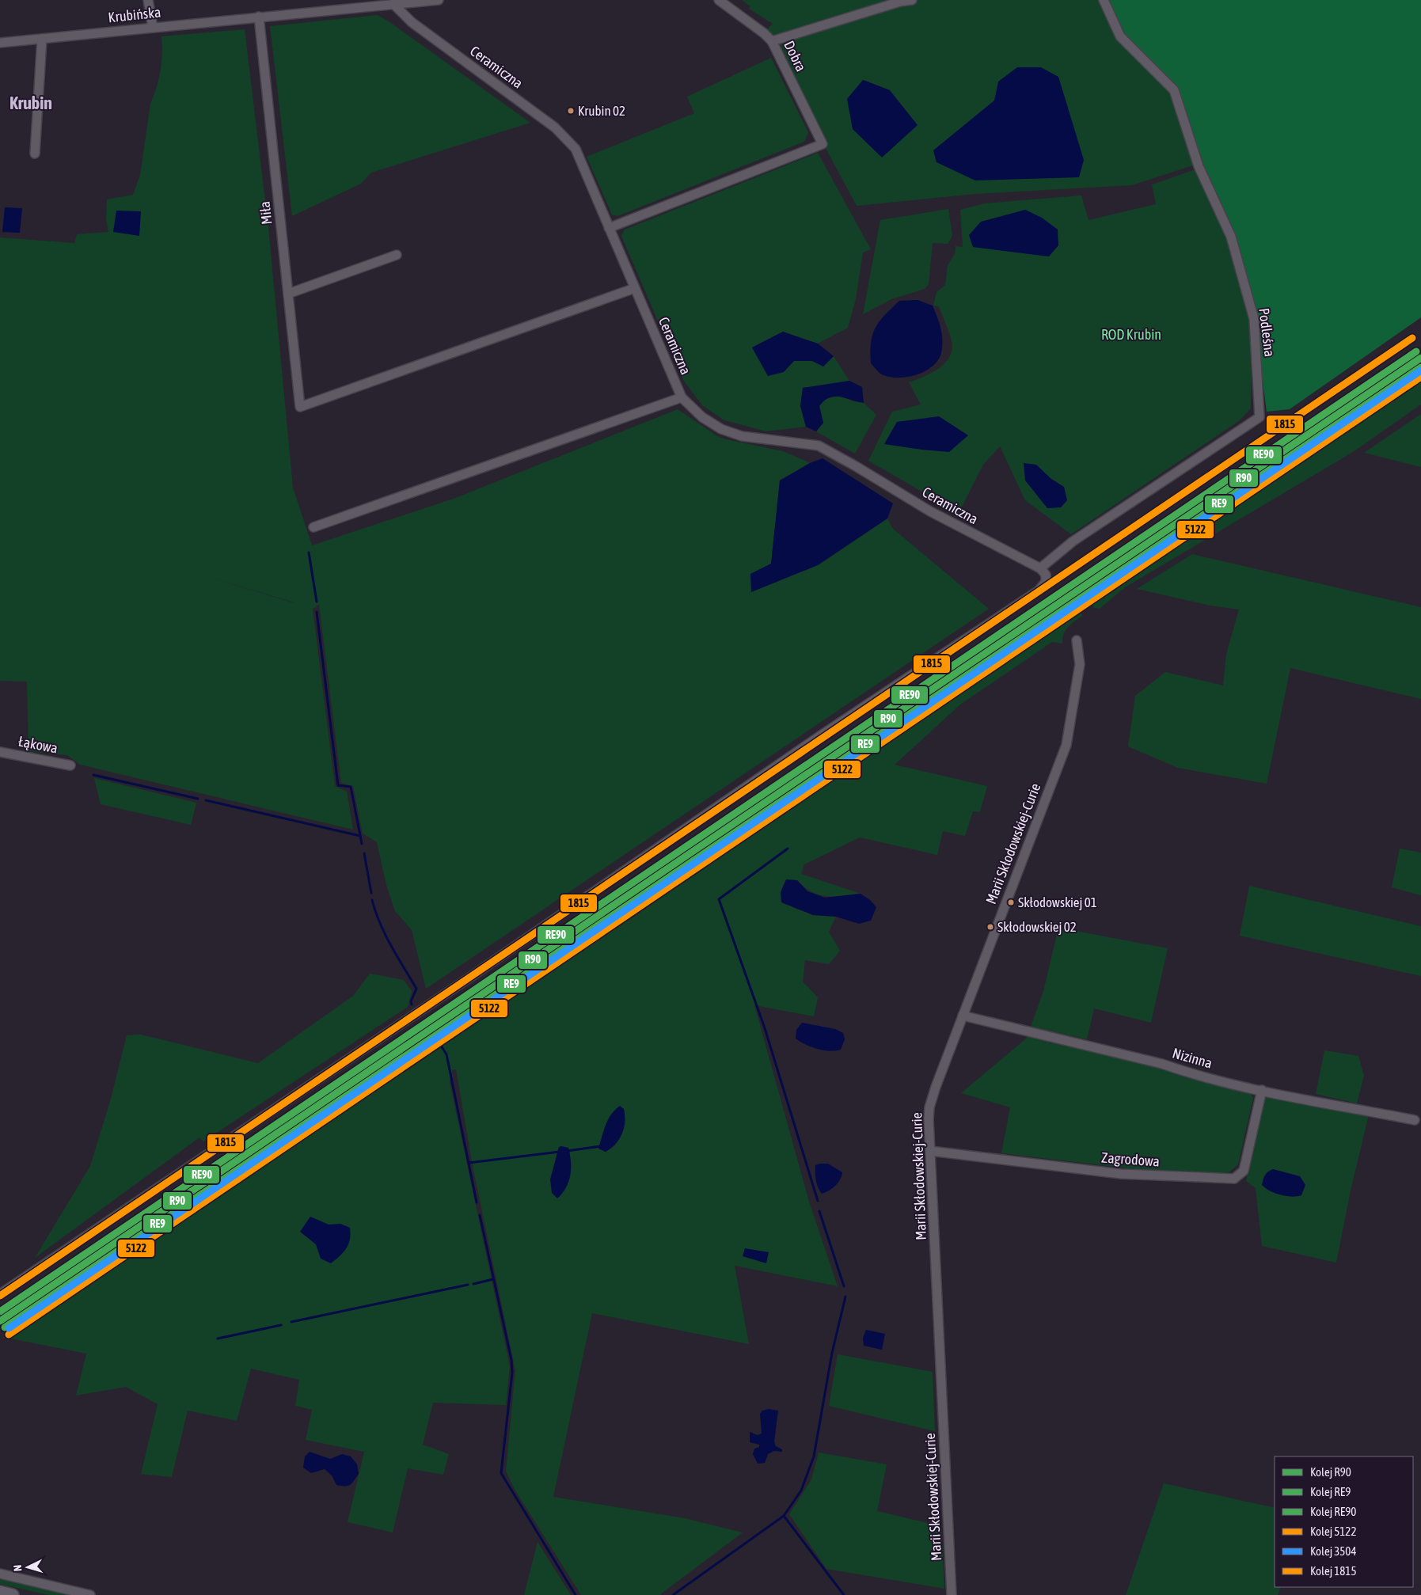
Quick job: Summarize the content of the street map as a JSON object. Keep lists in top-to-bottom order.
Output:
{
  "streets": {
    "street": [
      "Krubińska",
      "Dobra",
      "Ceramiczna",
      "Miła",
      "Podleśna",
      "Łąkowa",
      "Marii Skłodowskiej-Curie",
      "Nizinna",
      "Zagrodowa"
    ]
  },
  "crossings": [
    ["Krubińska", "Ceramiczna"],
    ["Krubińska", "Miła"],
    ["Dobra", "Ceramiczna"],
    ["Ceramiczna", "Miła"],
    ["Ceramiczna", "Podleśna"],
    ["Marii Skłodowskiej-Curie", "Nizinna"],
    ["Marii Skłodowskiej-Curie", "Zagrodowa"],
    ["Nizinna", "Zagrodowa"]
  ],
  "districts": ["Krubin"],
  "parks": ["ROD Krubin"],
  "places": ["Krubin 02", "Skłodowskiej 01", "Skłodowskiej 02"],
  "lines": [
    "rail line 1815",
    "rail line RE90",
    "rail line R90",
    "rail line RE9",
    "rail line 3504",
    "rail line 5122"
  ],
  "legend": [
    "Kolej R90",
    "Kolej RE9",
    "Kolej RE90",
    "Kolej 5122",
    "Kolej 3504",
    "Kolej 1815"
  ],
  "north": "left"
}
